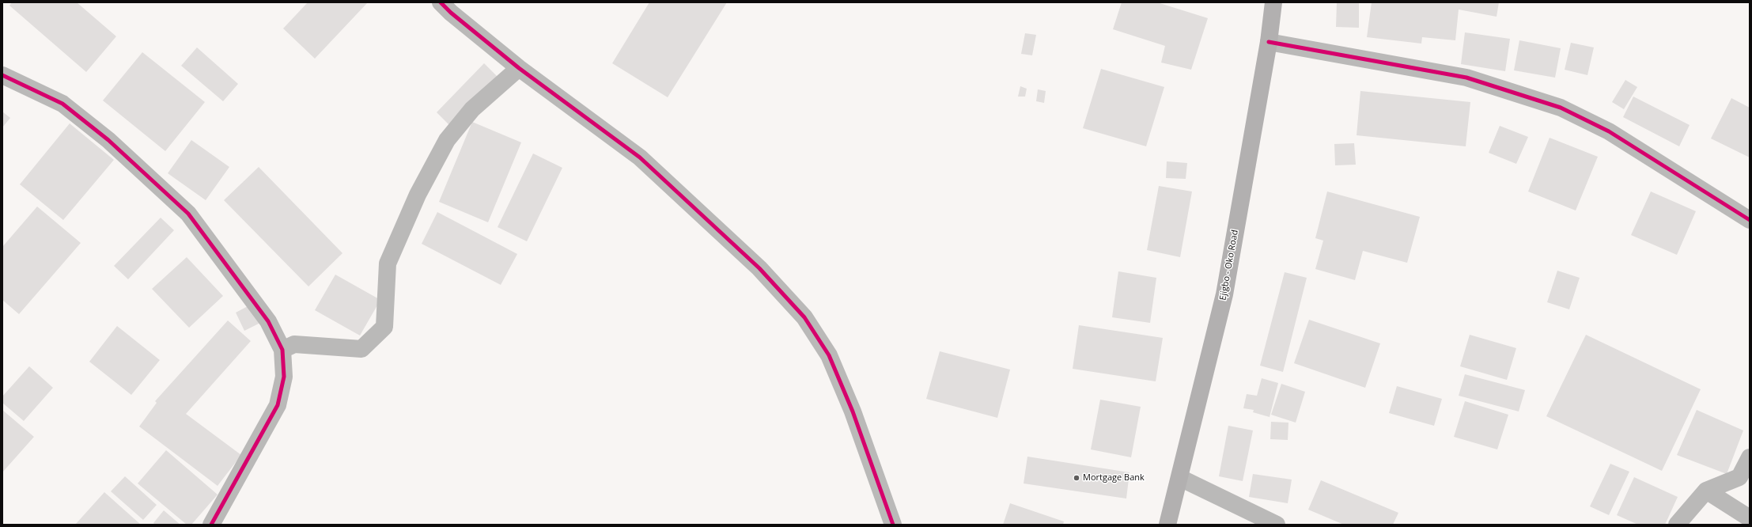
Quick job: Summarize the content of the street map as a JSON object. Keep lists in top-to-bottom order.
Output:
{
  "streets": {
    "main road": ["Ejigbo - Oko Road"]
  },
  "places": ["Mortgage Bank"]
}
